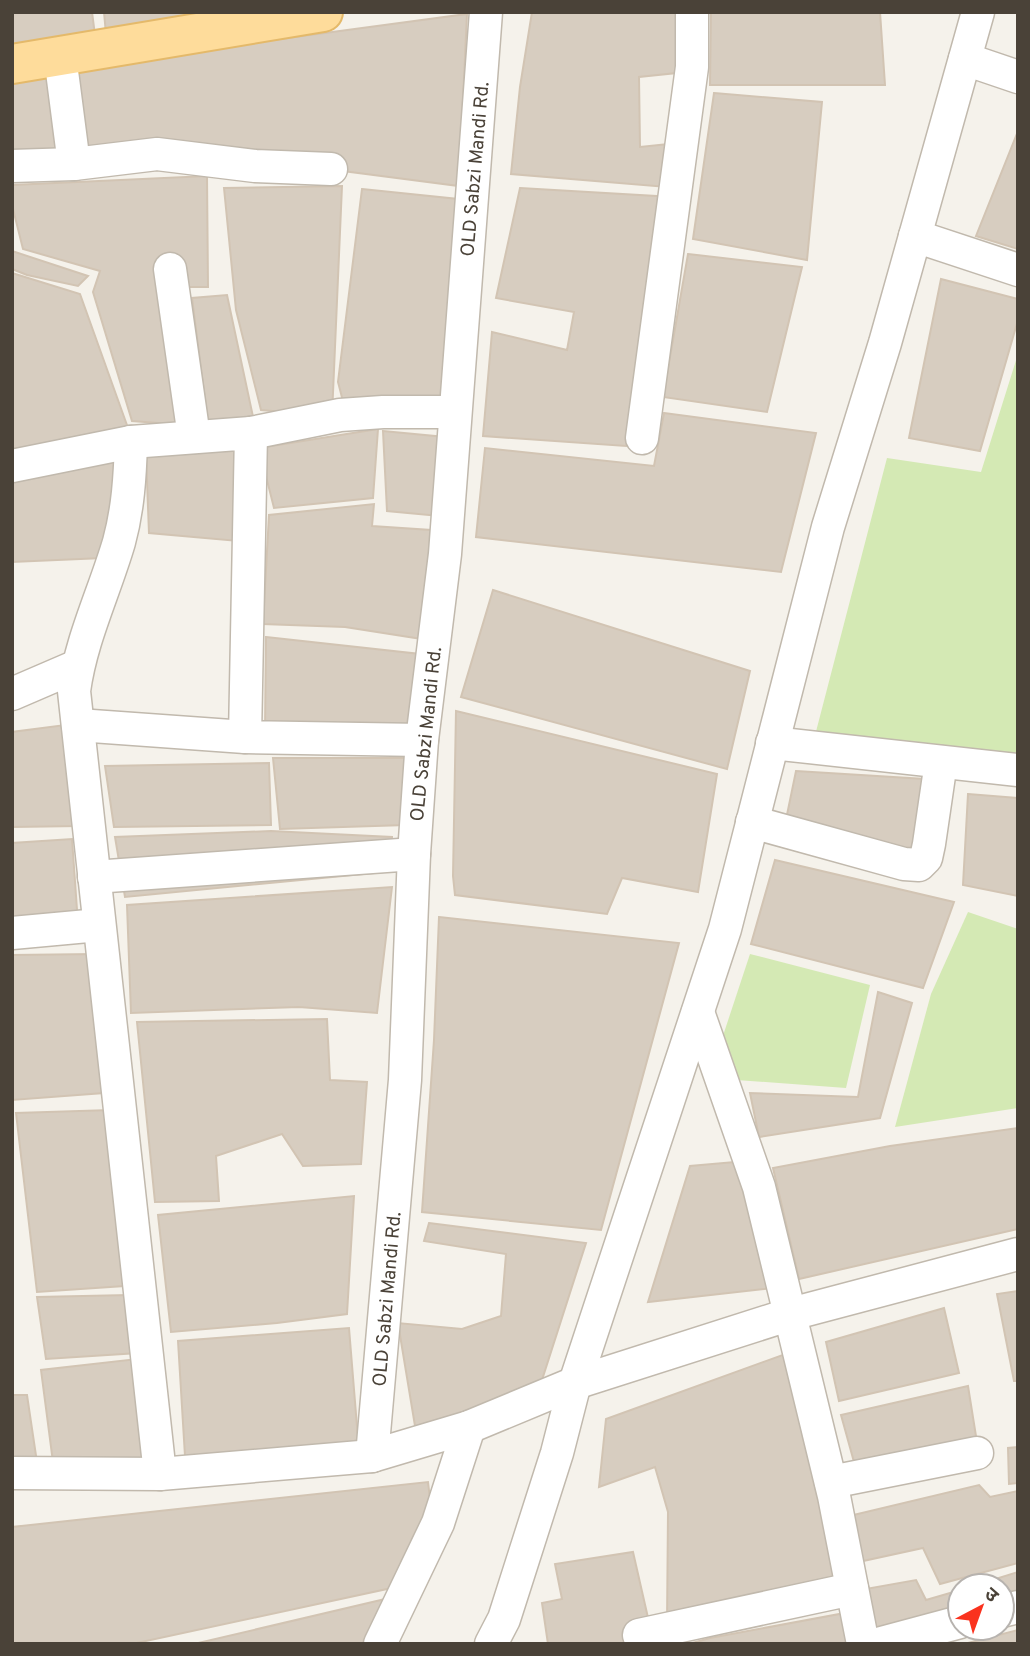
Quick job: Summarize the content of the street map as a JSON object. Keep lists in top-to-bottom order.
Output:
{
  "streets": {
    "street": ["OLD Sabzi Mandi Rd."]
  },
  "north": "top right"
}
